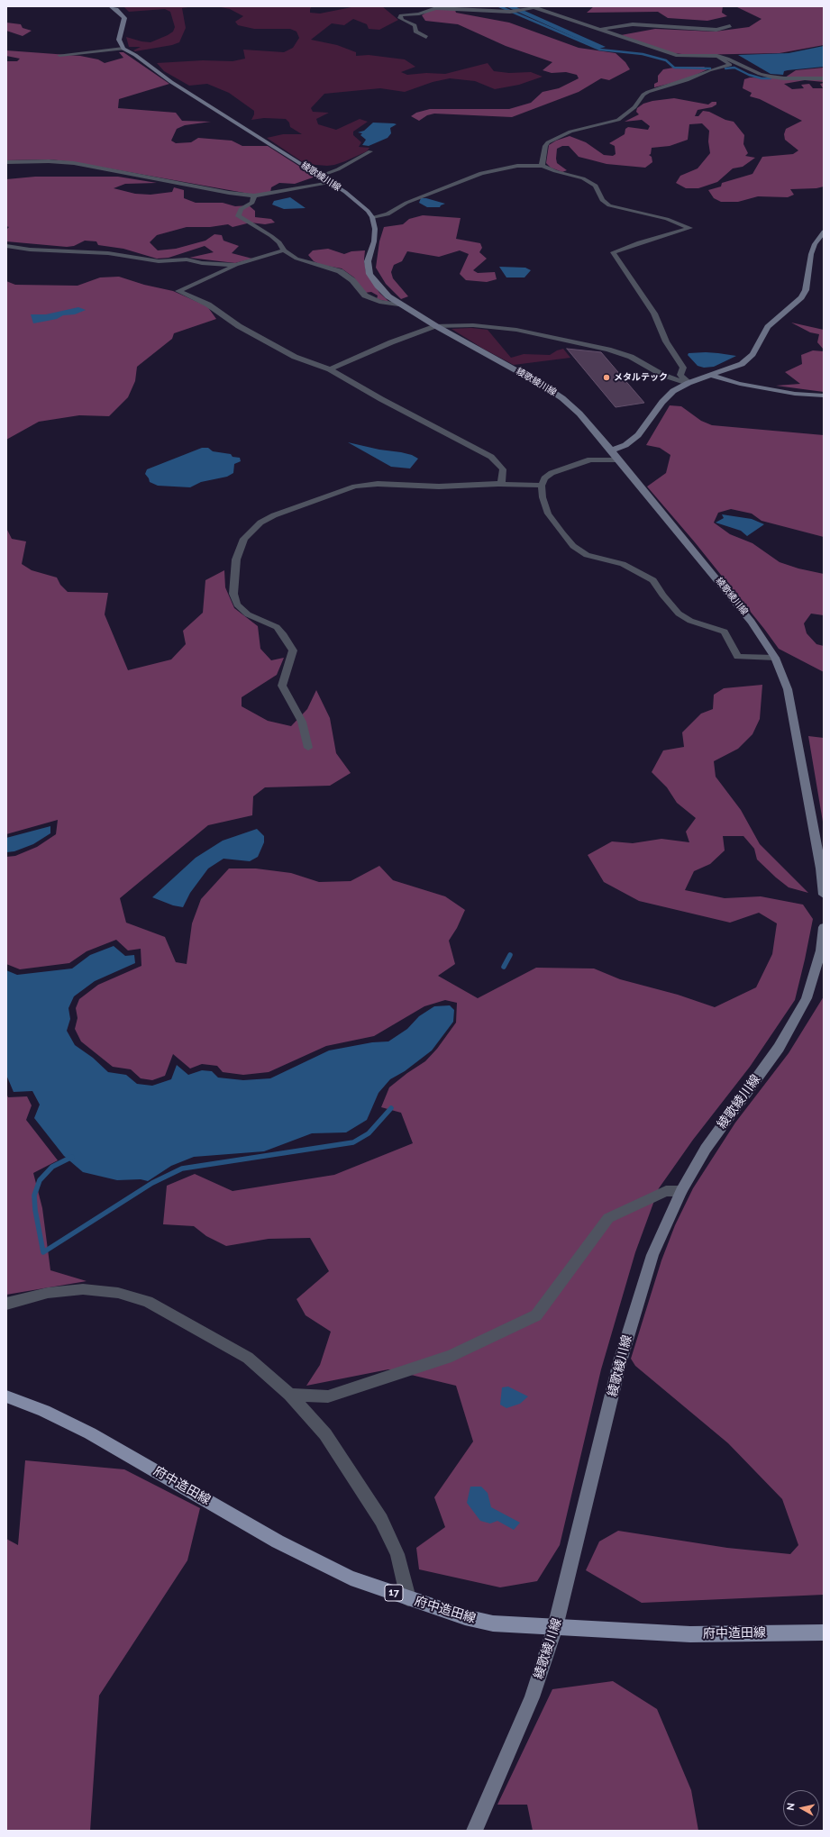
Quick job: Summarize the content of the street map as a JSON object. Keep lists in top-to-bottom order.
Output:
{
  "streets": {
    "main road": ["綾歌綾川線", "府中造田線", "17"]
  },
  "crossings": [
    ["綾歌綾川線", "府中造田線"]
  ],
  "places": ["メタルテック"],
  "north": "left"
}
